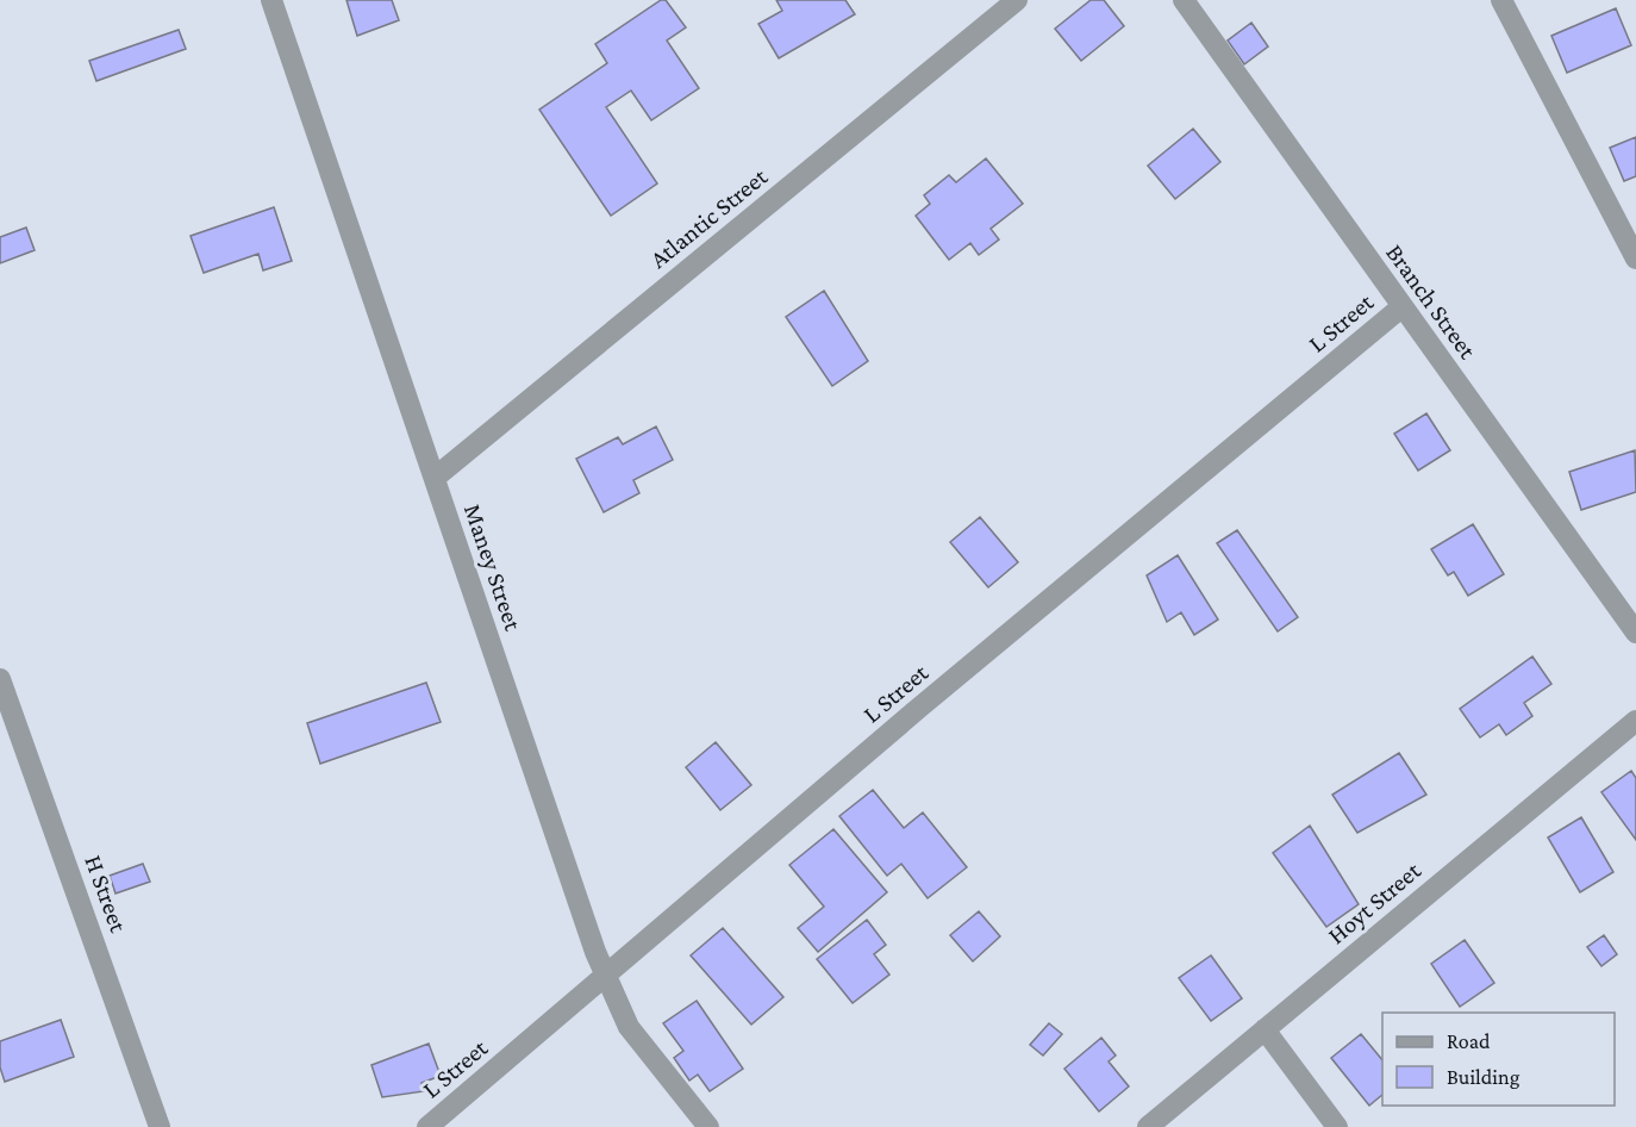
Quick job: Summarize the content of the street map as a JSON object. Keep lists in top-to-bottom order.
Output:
{
  "streets": {
    "street": [
      "Atlantic Street",
      "Branch Street",
      "L Street",
      "Maney Street",
      "H Street",
      "Hoyt Street"
    ]
  },
  "crossings": [
    ["Atlantic Street", "Maney Street"],
    ["Branch Street", "L Street"],
    ["L Street", "Maney Street"]
  ],
  "legend": ["Road", "Building"]
}
